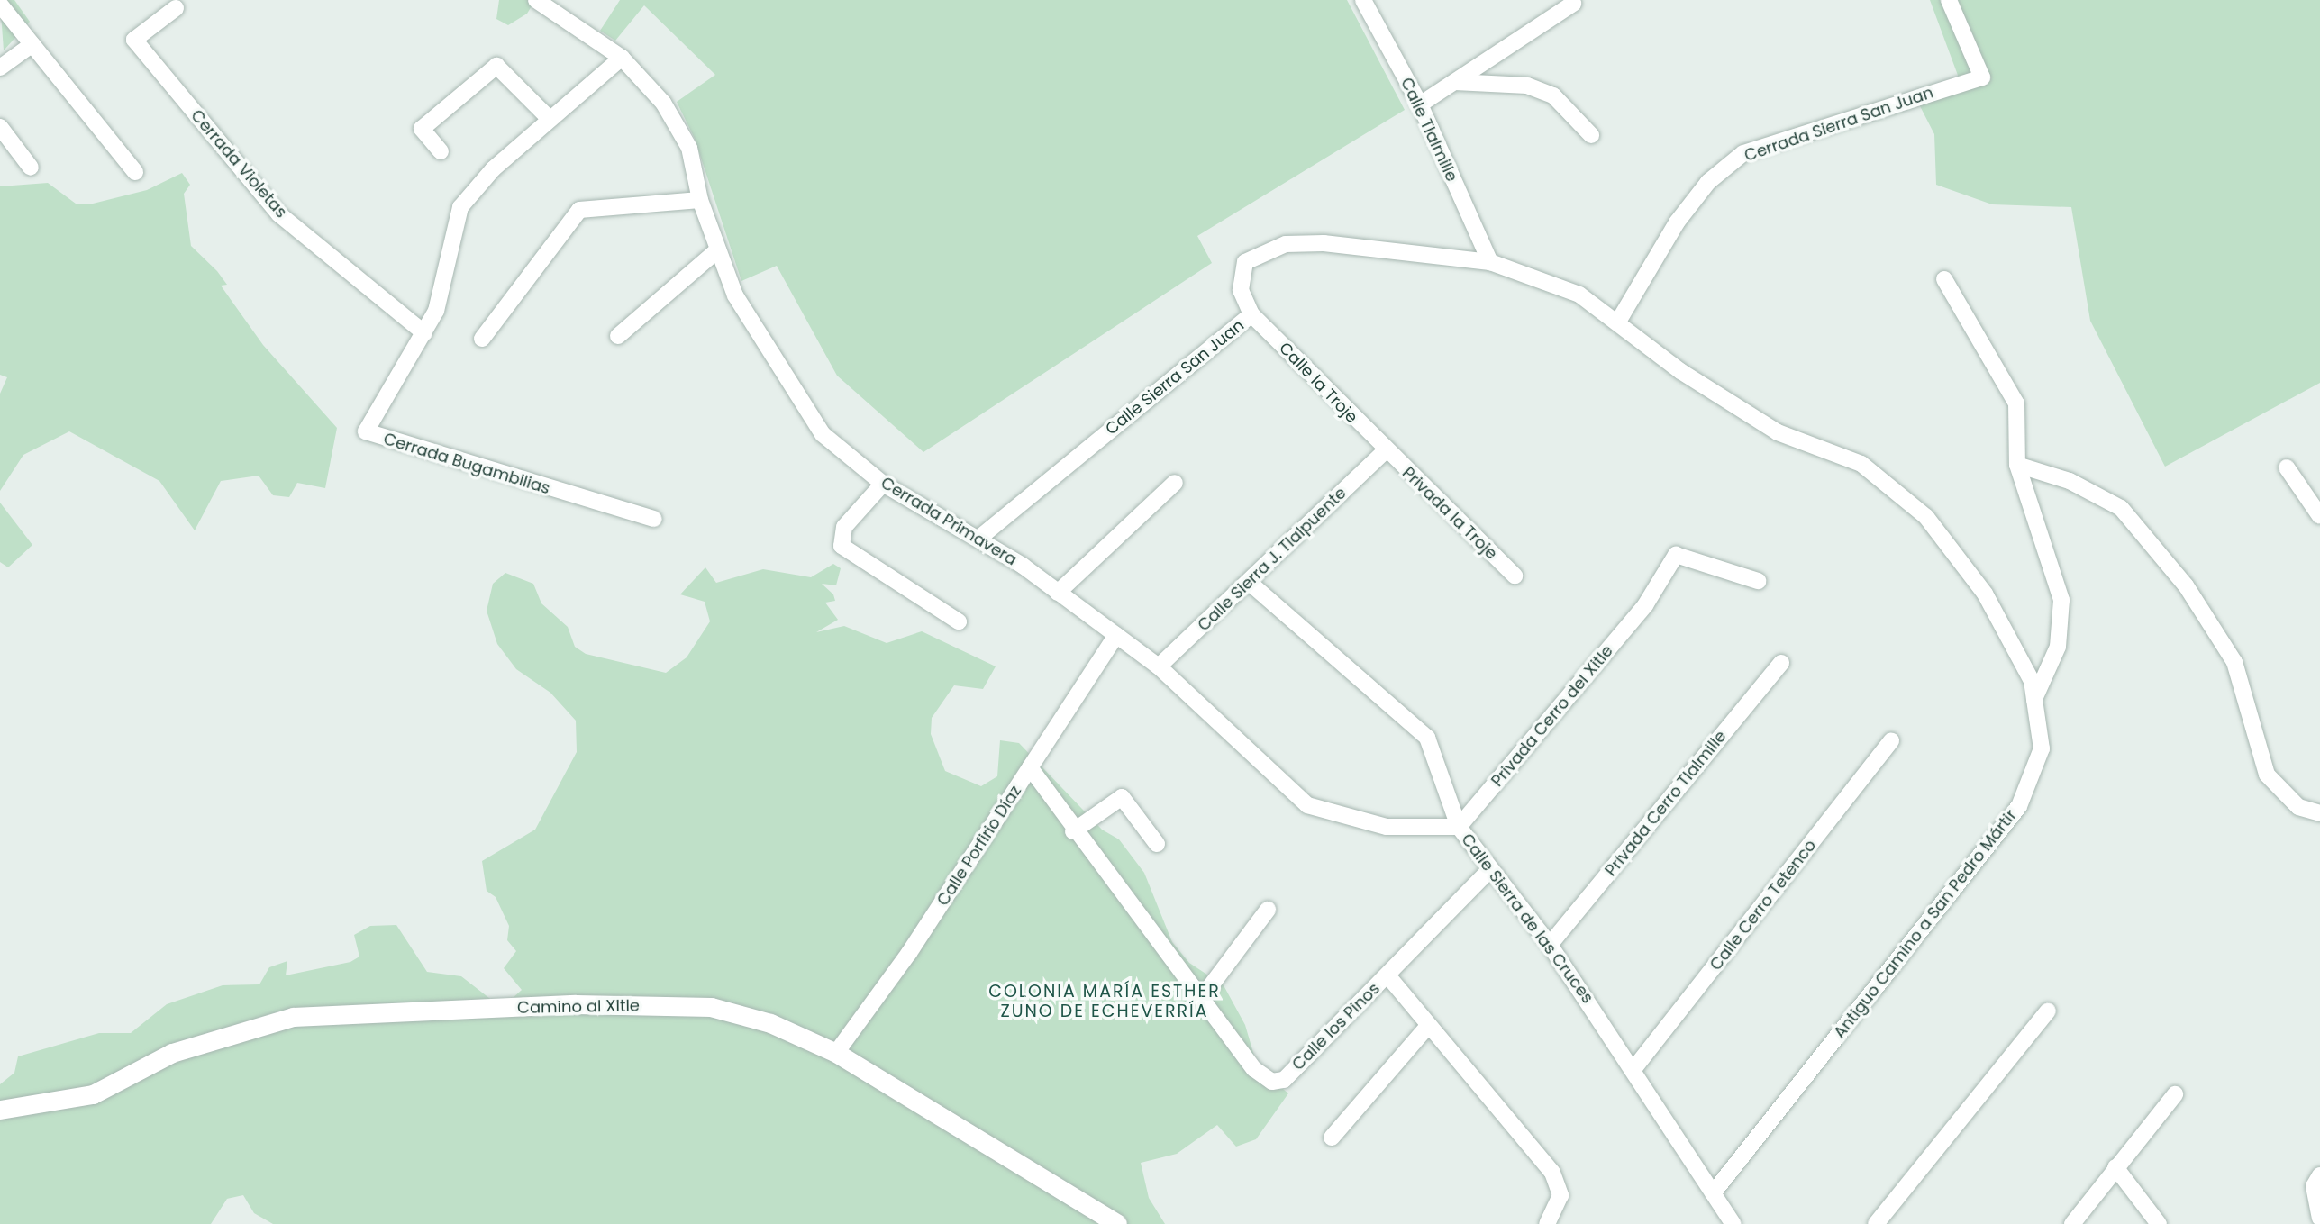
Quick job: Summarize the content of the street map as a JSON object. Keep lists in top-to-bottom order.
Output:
{
  "streets": {
    "street": [
      "Cerrada Sierra San Juan",
      "Calle Tlalmille",
      "Cerrada Violetas",
      "Calle Sierra San Juan",
      "Calle la Troje",
      "Cerrada Bugambilias",
      "Privada la Troje",
      "Cerrada Primavera",
      "Calle Sierra J. Tlalpuente",
      "Privada Cerro del Xitle",
      "Privada Cerro Tlalmille",
      "Calle Porfirio Díaz",
      "Calle Cerro Tetenco",
      "Calle Sierra de las Cruces",
      "Antiguo Camino a San Pedro Mártir",
      "Camino al Xitle",
      "Calle los Pinos"
    ]
  },
  "crossings": [
    ["Cerrada Sierra San Juan", "Antiguo Camino a San Pedro Mártir"],
    ["Calle Tlalmille", "Calle Sierra San Juan"],
    ["Calle Tlalmille", "Antiguo Camino a San Pedro Mártir"],
    ["Cerrada Violetas", "Cerrada Bugambilias"],
    ["Calle Sierra San Juan", "Calle la Troje"],
    ["Calle Sierra San Juan", "Cerrada Primavera"],
    ["Calle Sierra San Juan", "Antiguo Camino a San Pedro Mártir"],
    ["Calle la Troje", "Privada la Troje"],
    ["Calle la Troje", "Calle Sierra J. Tlalpuente"],
    ["Cerrada Bugambilias", "Cerrada Primavera"],
    ["Privada la Troje", "Calle Sierra J. Tlalpuente"],
    ["Cerrada Primavera", "Calle Sierra J. Tlalpuente"],
    ["Cerrada Primavera", "Privada Cerro del Xitle"],
    ["Cerrada Primavera", "Calle Porfirio Díaz"],
    ["Cerrada Primavera", "Calle Sierra de las Cruces"],
    ["Calle Sierra J. Tlalpuente", "Calle Sierra de las Cruces"],
    ["Privada Cerro del Xitle", "Calle Sierra de las Cruces"],
    ["Privada Cerro Tlalmille", "Calle Sierra de las Cruces"],
    ["Calle Porfirio Díaz", "Camino al Xitle"],
    ["Calle Porfirio Díaz", "Calle los Pinos"],
    ["Calle Cerro Tetenco", "Calle Sierra de las Cruces"],
    ["Calle Sierra de las Cruces", "Antiguo Camino a San Pedro Mártir"],
    ["Calle Sierra de las Cruces", "Calle los Pinos"]
  ],
  "districts": ["COLONIA MARÍA ESTHER ZUNO DE ECHEVERRÍA"]
}
